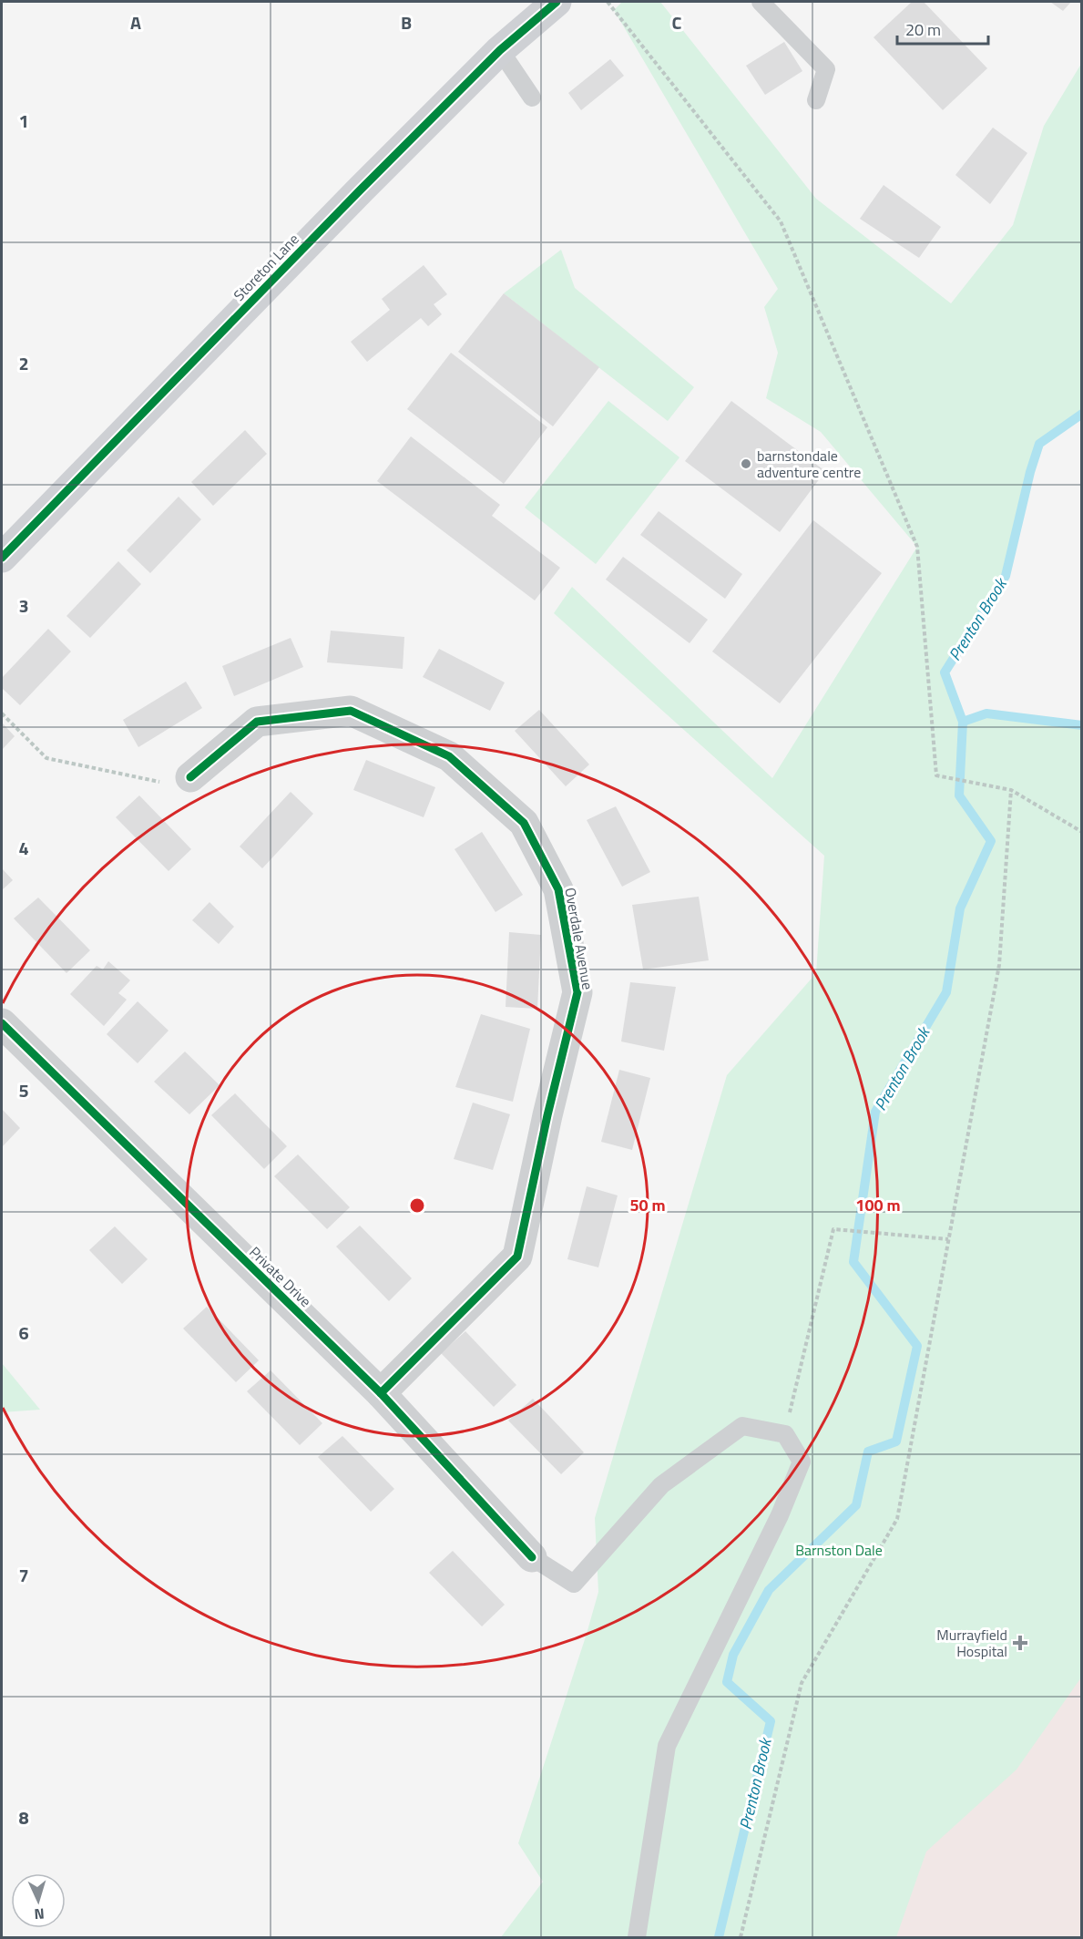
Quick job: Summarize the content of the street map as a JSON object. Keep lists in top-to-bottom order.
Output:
{
  "streets": {
    "street": ["Storeton Lane", "Overdale Avenue", "Private Drive"]
  },
  "crossings": [
    ["Overdale Avenue", "Private Drive"]
  ],
  "water": ["Prenton Brook"],
  "parks": ["Barnston Dale"],
  "places": {
    "other": ["barnstondale adventure centre"],
    "health": ["Murrayfield Hospital"]
  },
  "scale_bar": "20 m",
  "north": "bottom",
  "grid": {
    "columns": ["A", "B", "C"],
    "rows": [
      "1",
      "2",
      "3",
      "4",
      "5",
      "6",
      "7",
      "8"
    ]
  },
  "rings": ["50 m", "100 m"]
}
